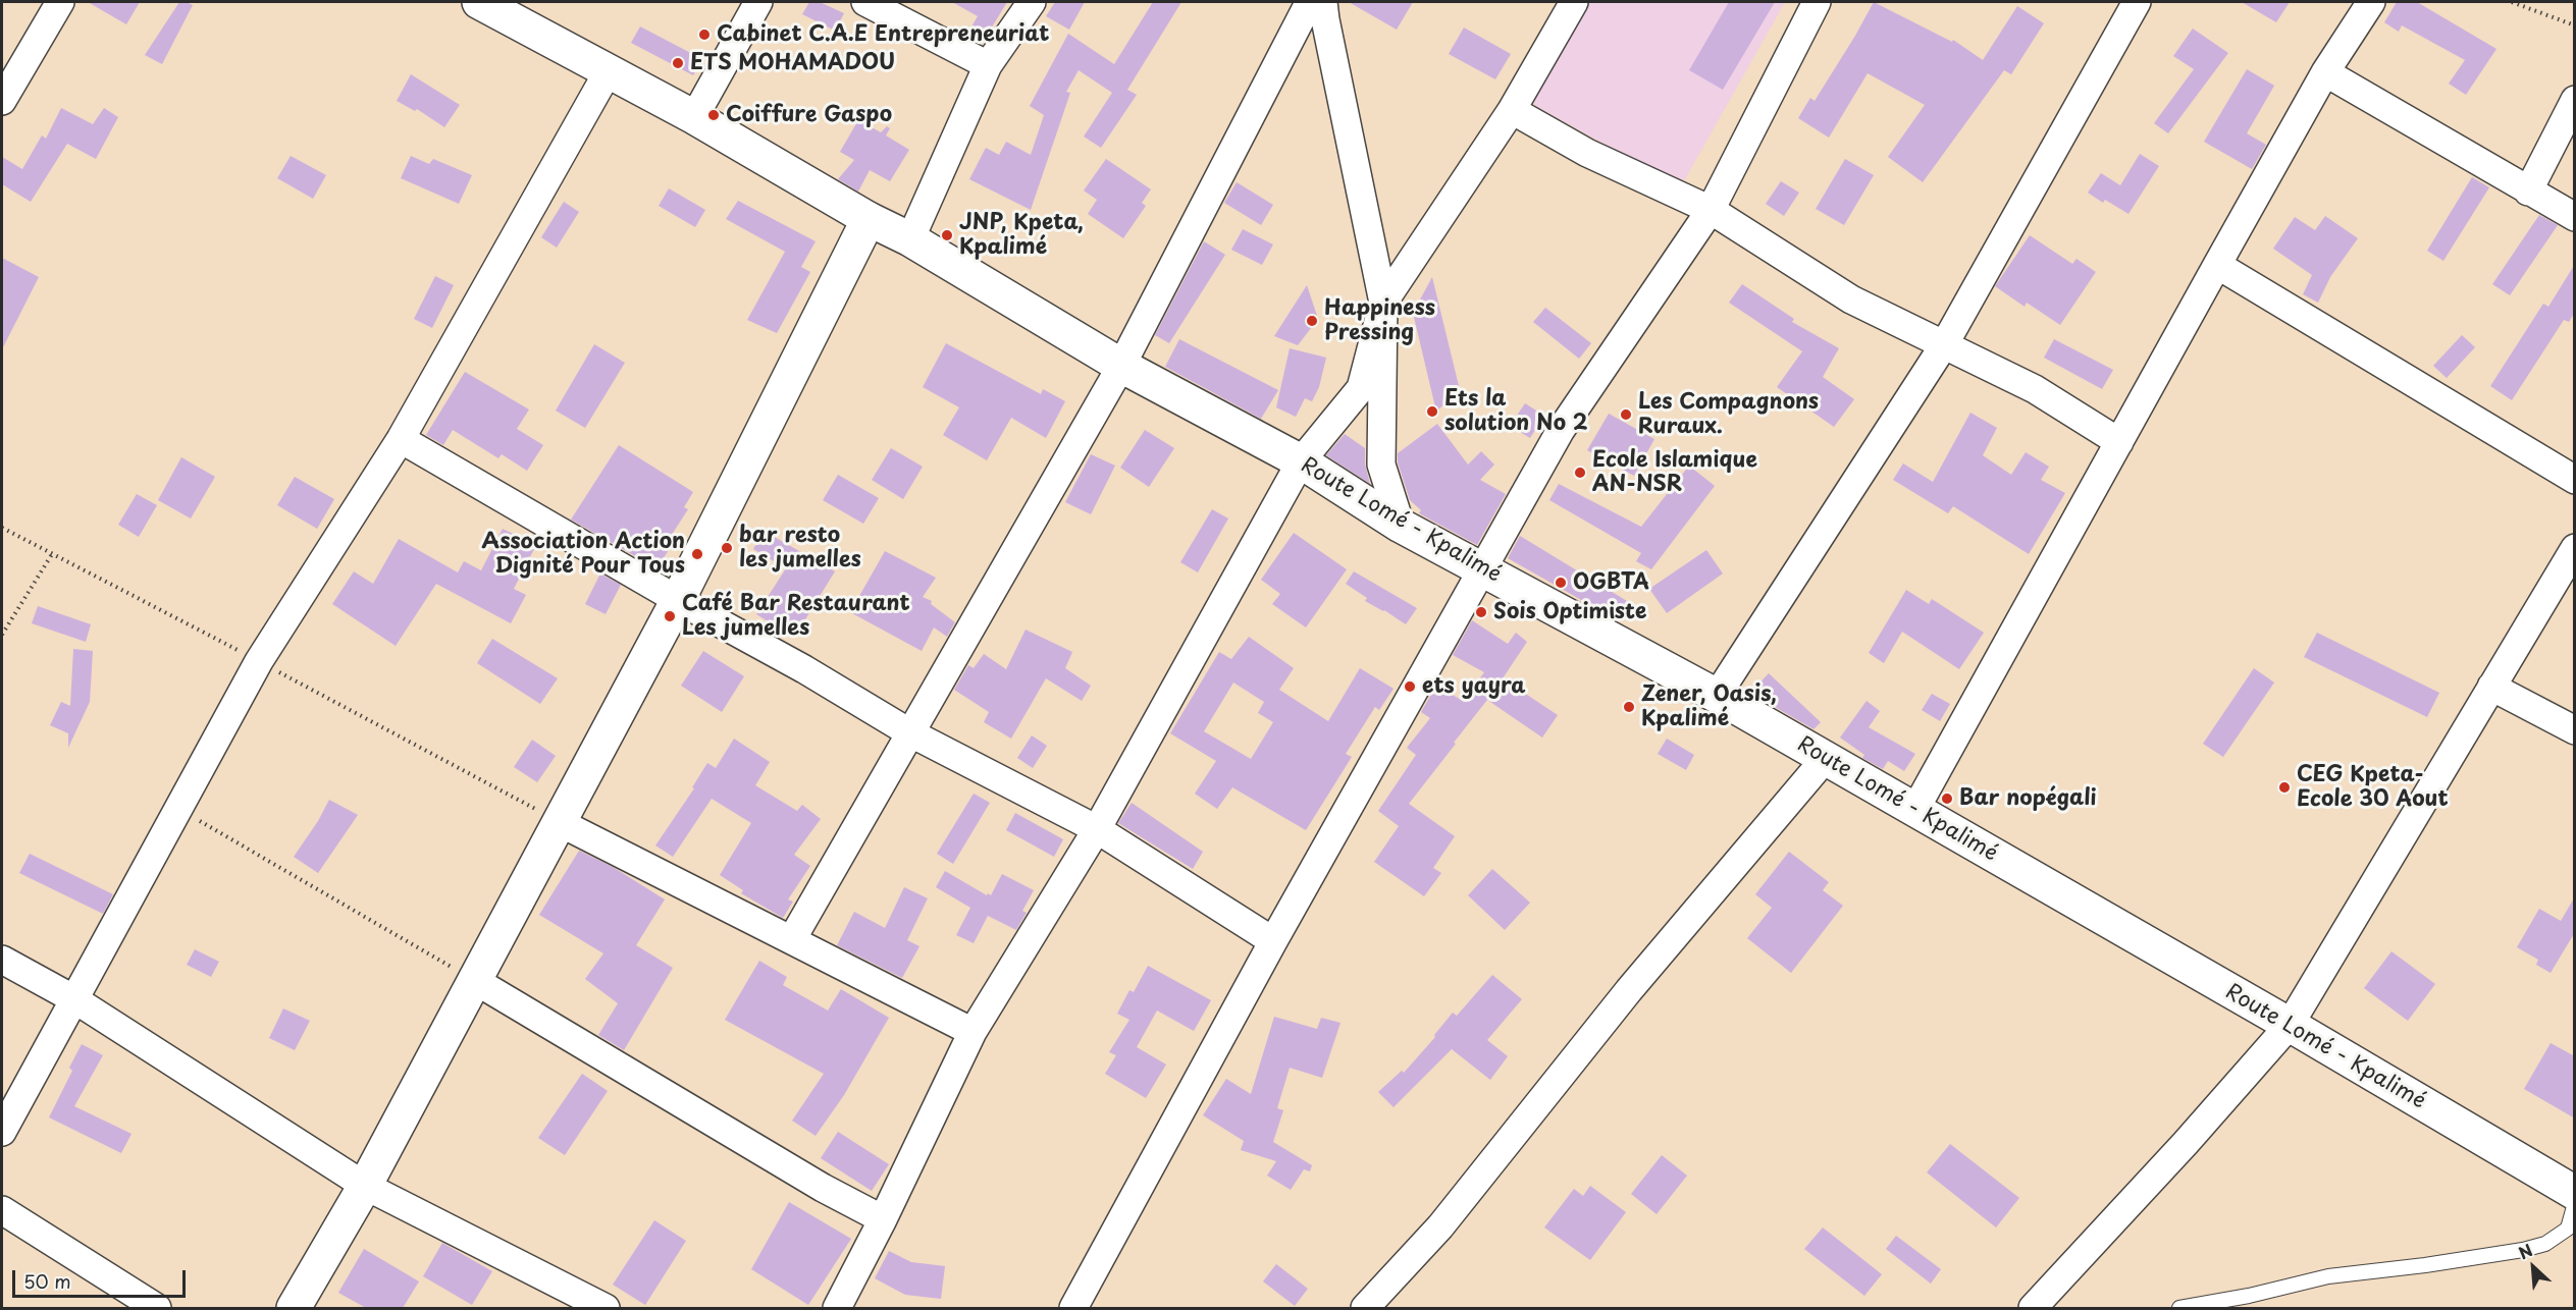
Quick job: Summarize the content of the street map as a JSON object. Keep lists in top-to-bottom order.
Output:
{
  "streets": {
    "main road": ["Route Lomé - Kpalimé"]
  },
  "places": [
    "Cabinet C.A.E Entrepreneuriat",
    "ETS MOHAMADOU",
    "Coiffure Gaspo",
    "JNP, Kpeta, Kpalimé",
    "Happiness Pressing",
    "Ets la solution No 2",
    "Les Compagnons Ruraux.",
    "Ecole Islamique AN-NSR",
    "bar resto les jumelles",
    "Association Action Dignité Pour Tous",
    "OGBTA",
    "Sois Optimiste",
    "Café Bar Restaurant Les jumelles",
    "ets yayra",
    "Zener, Oasis, Kpalimé",
    "CEG Kpeta- Ecole 30 Aout",
    "Bar nopégali"
  ],
  "scale_bar": "50 m",
  "north": "top left"
}
